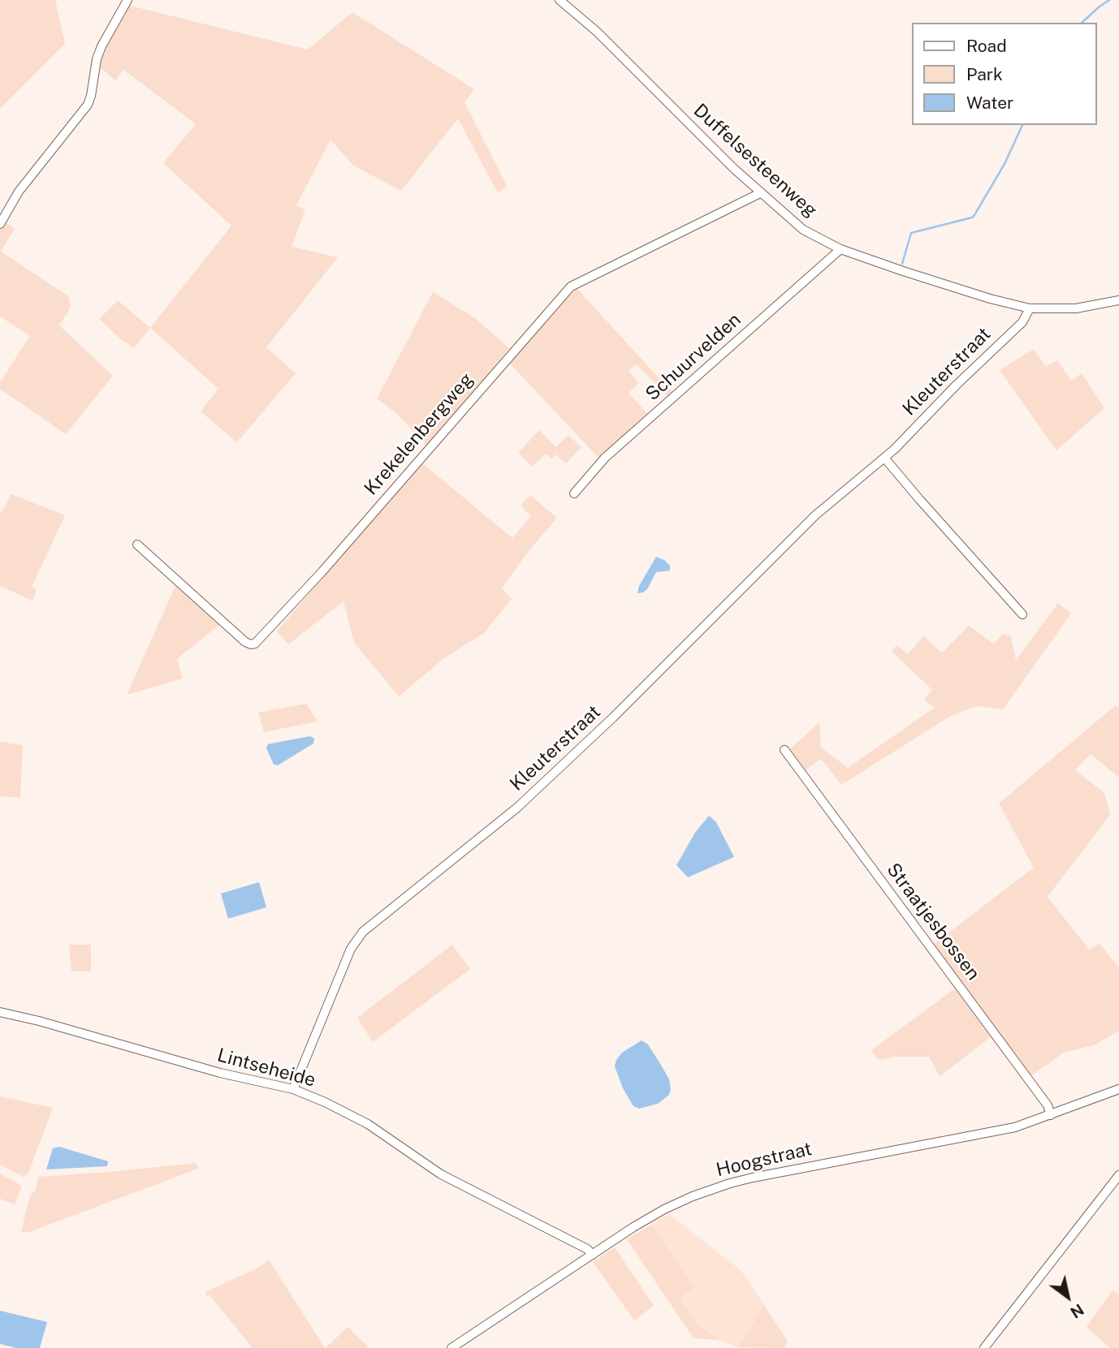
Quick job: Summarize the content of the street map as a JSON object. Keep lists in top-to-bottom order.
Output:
{
  "streets": {
    "street": [
      "Duffelsesteenweg",
      "Schuurvelden",
      "Kleuterstraat",
      "Krekelenbergweg",
      "Straatjesbossen",
      "Lintseheide",
      "Hoogstraat"
    ]
  },
  "crossings": [
    ["Duffelsesteenweg", "Schuurvelden"],
    ["Duffelsesteenweg", "Kleuterstraat"],
    ["Duffelsesteenweg", "Krekelenbergweg"],
    ["Kleuterstraat", "Lintseheide"],
    ["Straatjesbossen", "Hoogstraat"],
    ["Lintseheide", "Hoogstraat"]
  ],
  "legend": ["Road", "Park", "Water"],
  "north": "bottom right"
}
